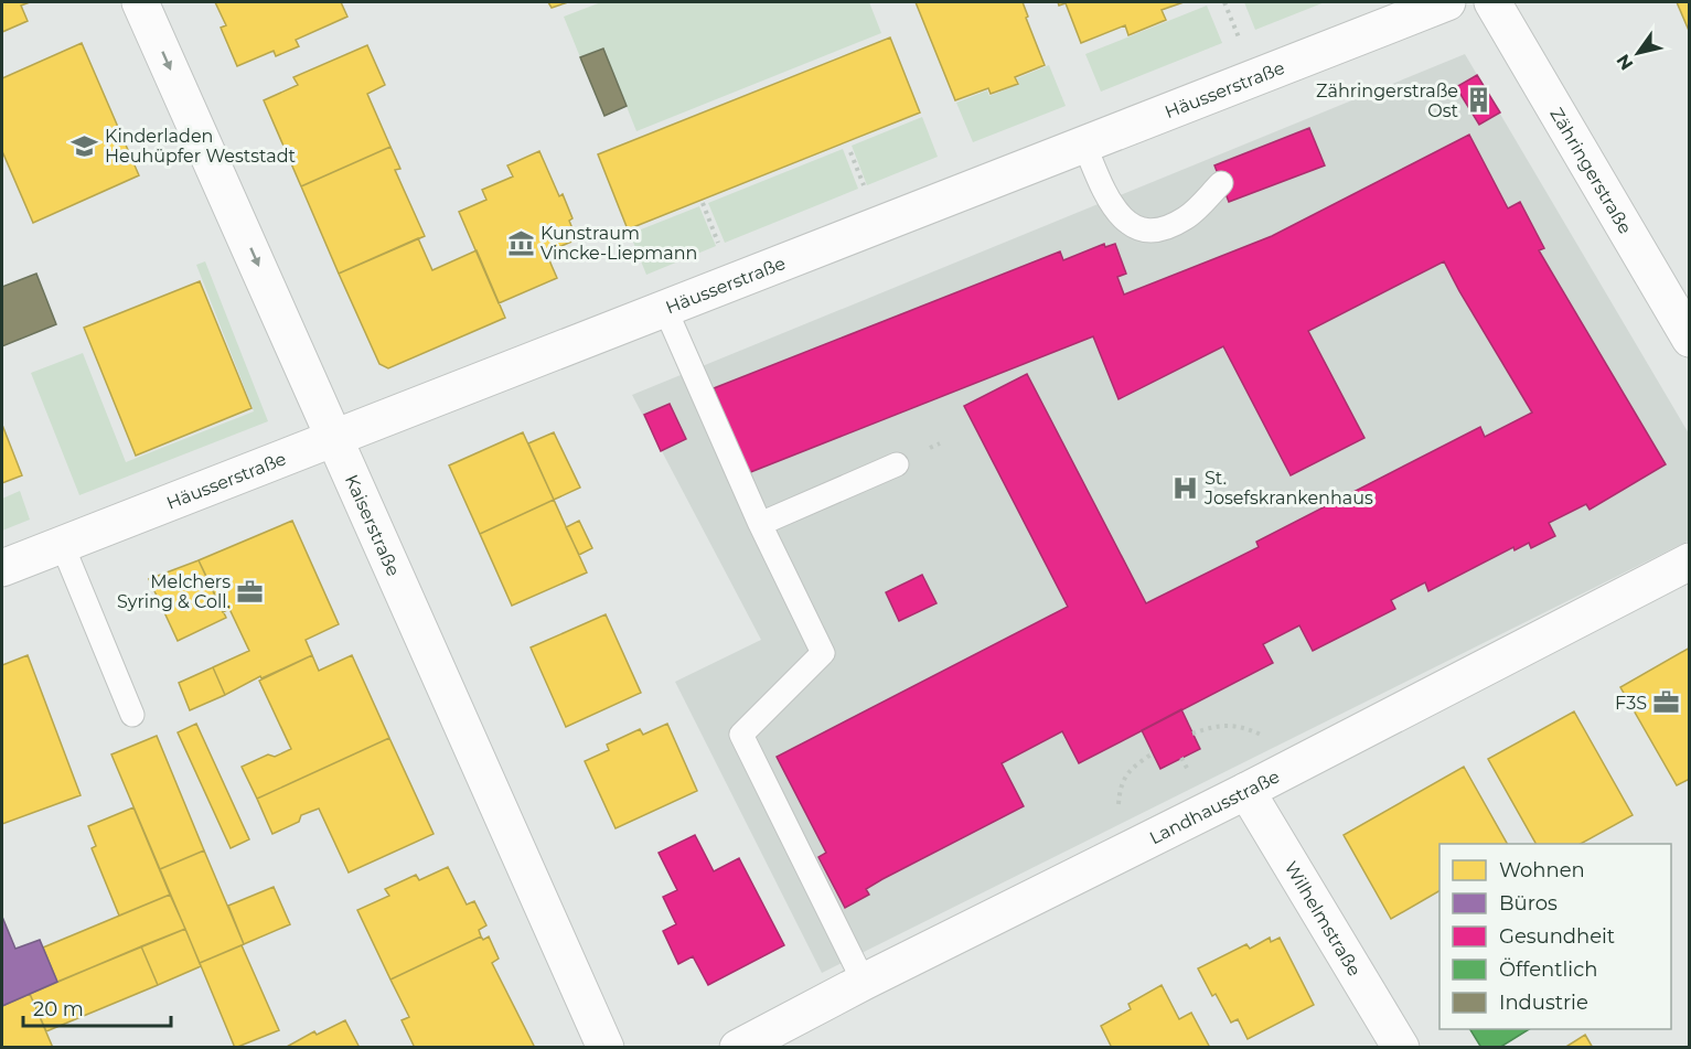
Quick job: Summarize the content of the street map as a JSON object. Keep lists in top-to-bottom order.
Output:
{
  "streets": {
    "street": [
      "Häusserstraße",
      "Zähringerstraße",
      "Kaiserstraße",
      "Landhausstraße",
      "Wilhelmstraße"
    ]
  },
  "crossings": [
    ["Häusserstraße", "Kaiserstraße"],
    ["Landhausstraße", "Wilhelmstraße"]
  ],
  "one_way": ["Kaiserstraße"],
  "places": {
    "building": ["Zähringerstraße Ost"],
    "school or university": ["Kinderladen Heuhüpfer Weststadt"],
    "museum": ["Kunstraum Vincke-Liepmann"],
    "hospital": ["St. Josefskrankenhaus"],
    "office": ["Melchers Syring & Coll.", "F3S"]
  },
  "legend": [
    "Wohnen",
    "Büros",
    "Gesundheit",
    "Öffentlich",
    "Industrie"
  ],
  "scale_bar": "20 m",
  "north": "bottom left"
}
